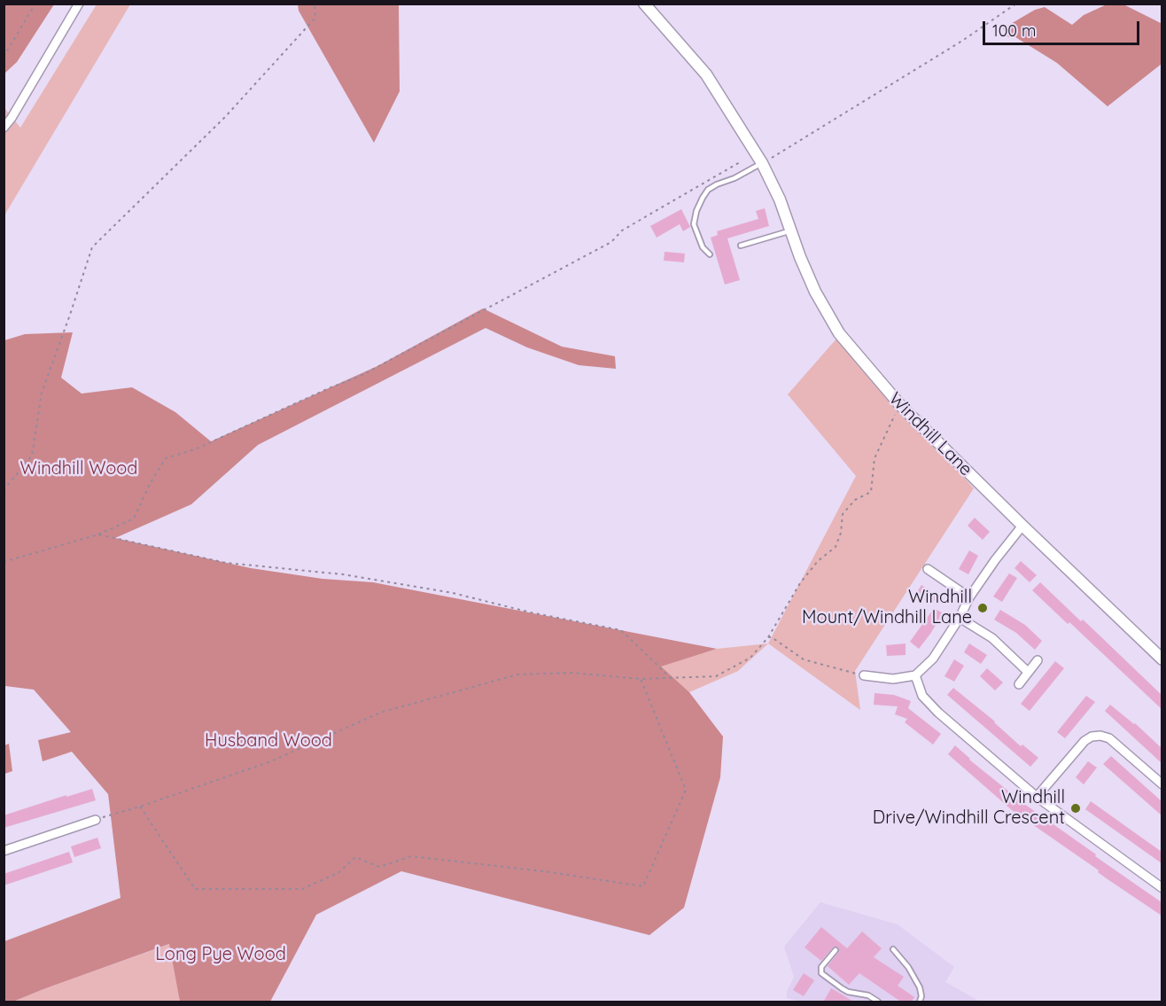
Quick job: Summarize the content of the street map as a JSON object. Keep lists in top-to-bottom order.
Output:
{
  "streets": {
    "street": ["Windhill Lane"]
  },
  "parks": ["Windhill Wood", "Husband Wood", "Long Pye Wood"],
  "places": ["Windhill Mount/Windhill Lane", "Windhill Drive/Windhill Crescent"],
  "scale_bar": "100 m"
}
